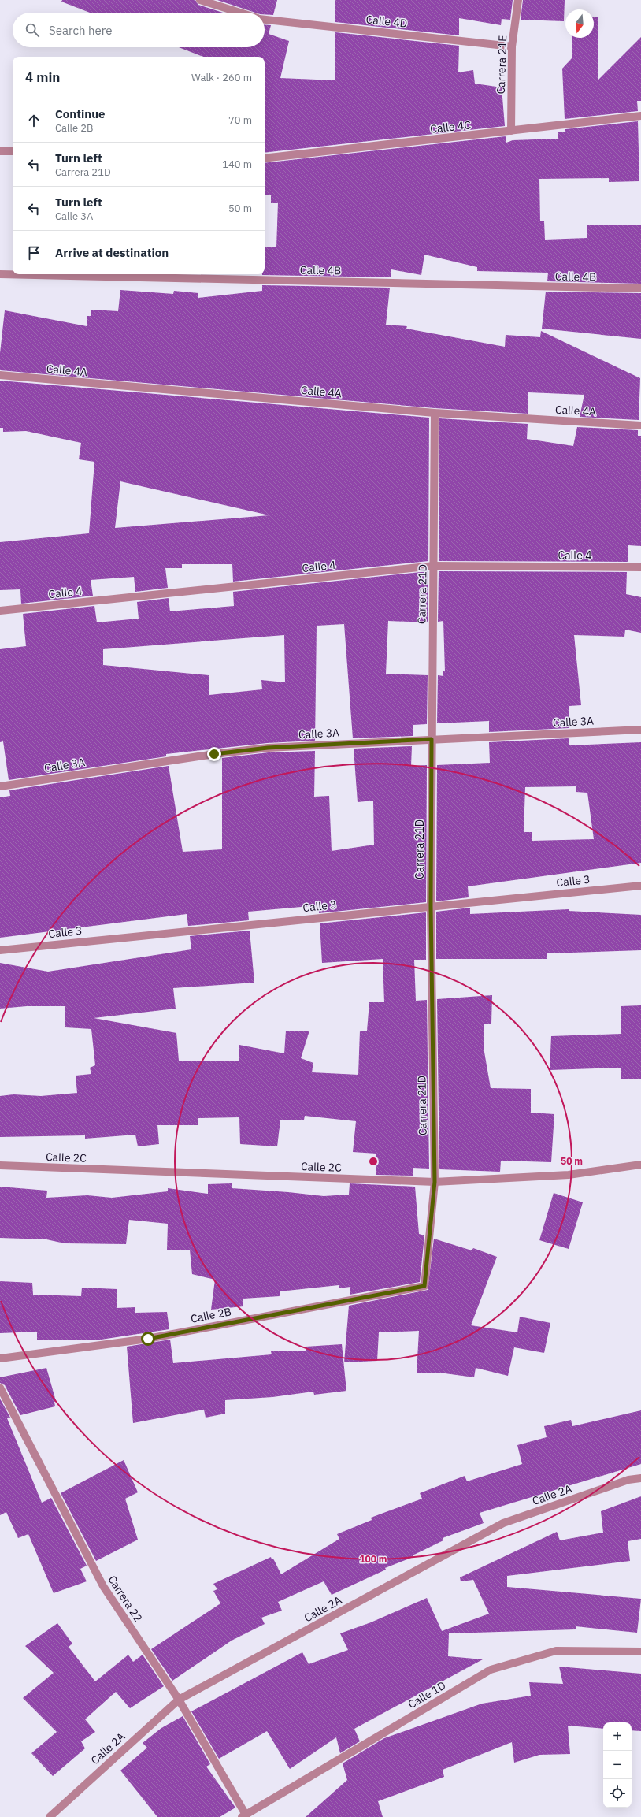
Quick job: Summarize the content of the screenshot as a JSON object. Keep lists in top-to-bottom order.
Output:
{
  "streets": {
    "street": [
      "Calle 4D",
      "Carrera 21E",
      "Calle 4C",
      "Calle 4B",
      "Calle 4A",
      "Calle 4",
      "Carrera 21D",
      "Calle 3A",
      "Calle 3",
      "Calle 2C",
      "Calle 2B",
      "Calle 2A",
      "Carrera 22",
      "Calle 1D"
    ]
  },
  "crossings": [
    ["Calle 4D", "Carrera 21E"],
    ["Carrera 21E", "Calle 4C"],
    ["Calle 4A", "Carrera 21D"],
    ["Calle 4", "Carrera 21D"],
    ["Carrera 21D", "Calle 3A"],
    ["Carrera 21D", "Calle 3"],
    ["Carrera 21D", "Calle 2C"],
    ["Carrera 21D", "Calle 2B"],
    ["Calle 2A", "Carrera 22"],
    ["Carrera 22", "Calle 1D"]
  ],
  "north": "bottom",
  "page": {
    "search": "Search here",
    "heading": ["4 min", "Walk · 260 m"],
    "list": [
      ["Continue", "Calle 2B", "70 m"],
      ["Turn left", "Carrera 21D", "140 m"],
      ["Turn left", "Calle 3A", "50 m"],
      "Arrive at destination"
    ],
    "map_buttons": ["+", "−"]
  },
  "rings": ["50 m", "100 m"]
}
